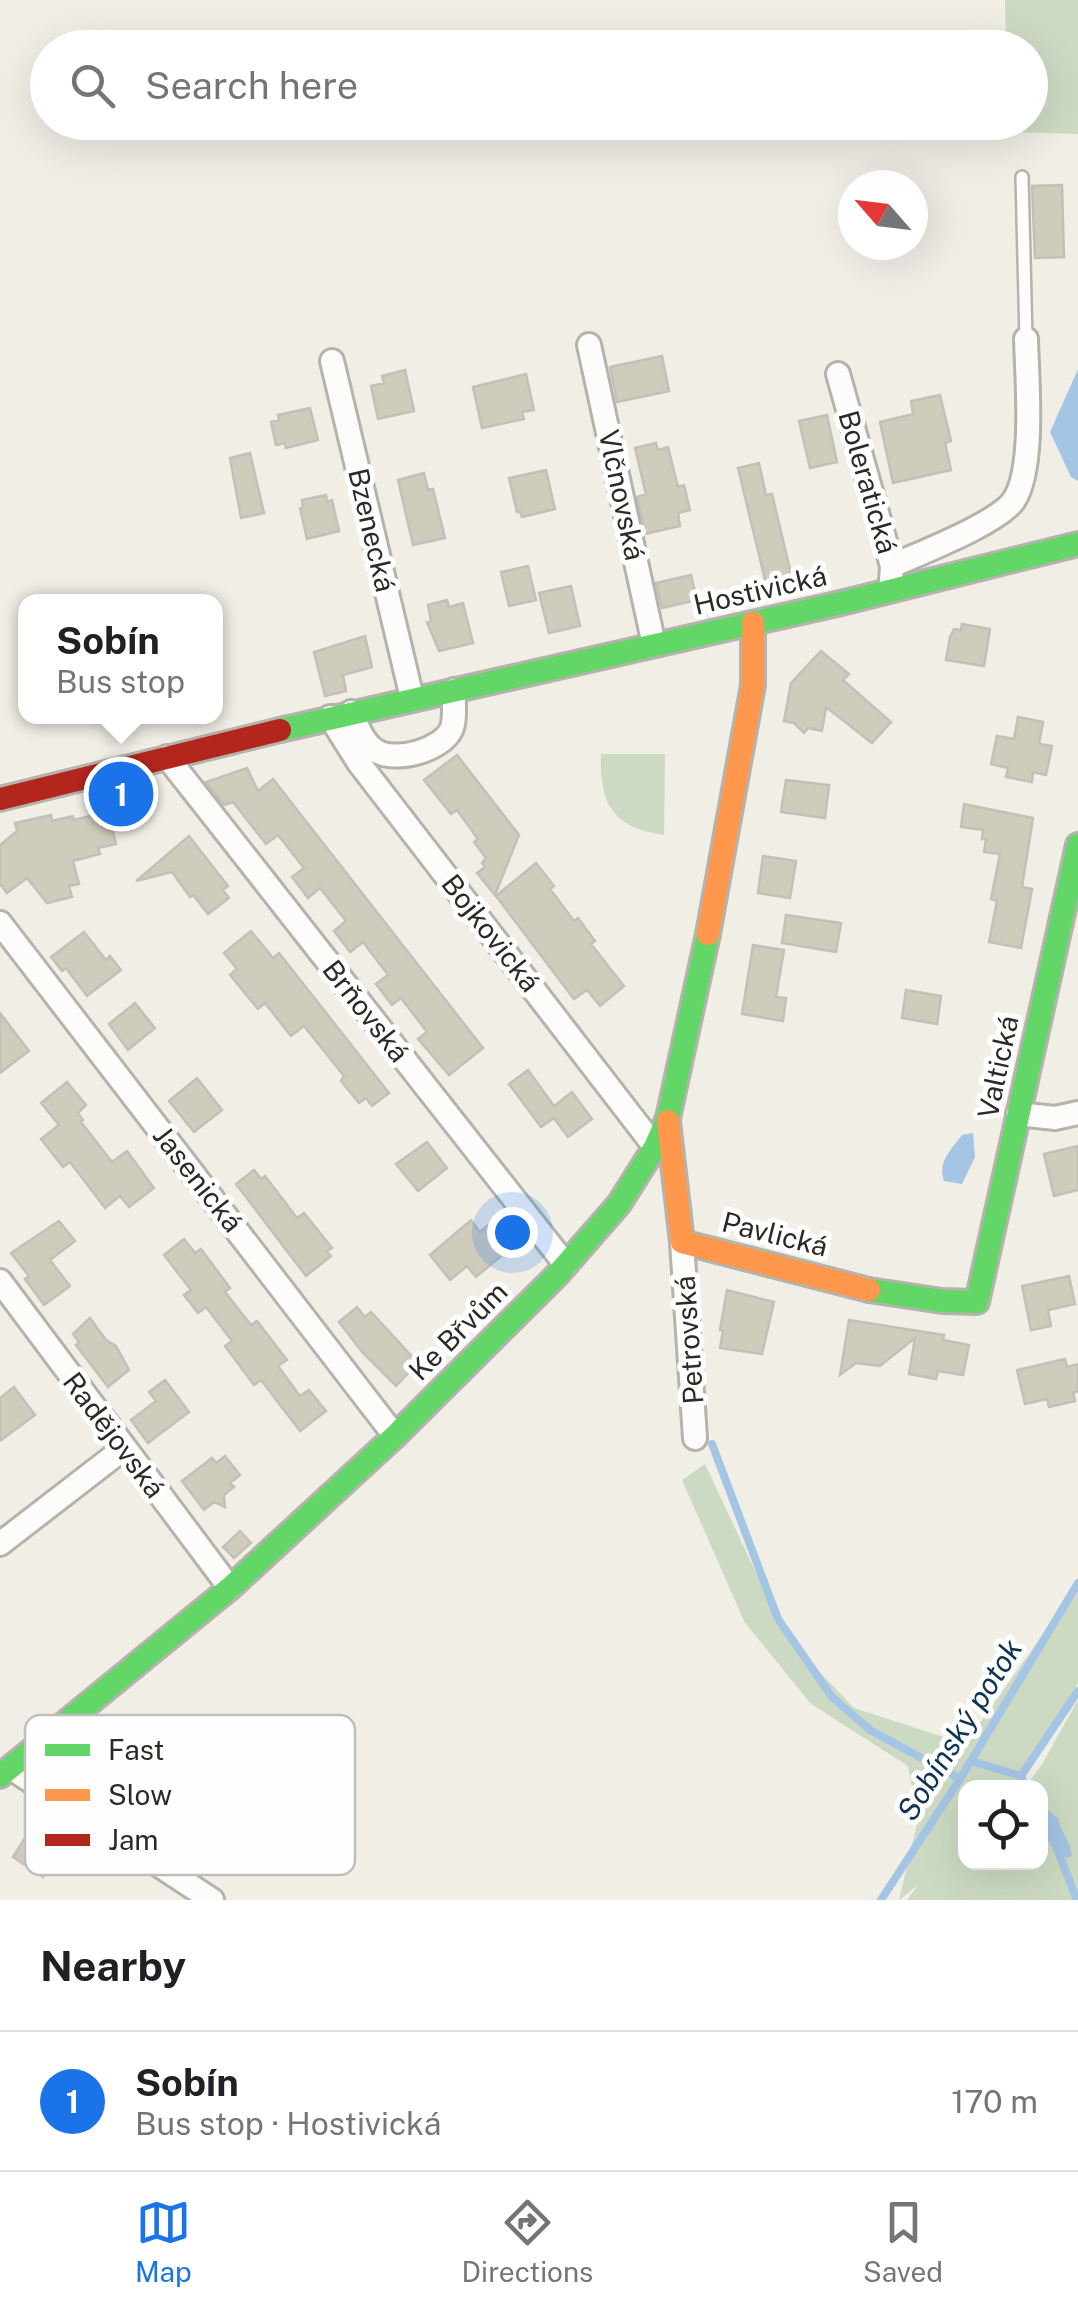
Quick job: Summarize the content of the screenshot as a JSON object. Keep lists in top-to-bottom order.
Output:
{
  "streets": {
    "street": [
      "Boleratická",
      "Vlčnovská",
      "Bzenecká",
      "Hostivická",
      "Bojkovická",
      "Brňovská",
      "Valtická",
      "Jasenická",
      "Pavlická",
      "Ke Břvům",
      "Petrovská",
      "Radějovská"
    ]
  },
  "crossings": [
    ["Boleratická", "Hostivická"],
    ["Vlčnovská", "Hostivická"],
    ["Bzenecká", "Hostivická"],
    ["Hostivická", "Bojkovická"],
    ["Hostivická", "Brňovská"],
    ["Hostivická", "Ke Břvům"],
    ["Bojkovická", "Ke Břvům"],
    ["Brňovská", "Ke Břvům"],
    ["Valtická", "Pavlická"],
    ["Jasenická", "Ke Břvům"],
    ["Pavlická", "Ke Břvům"],
    ["Pavlická", "Petrovská"],
    ["Ke Břvům", "Radějovská"]
  ],
  "water": ["Sobínský potok"],
  "legend": ["Fast", "Slow", "Jam"],
  "north": "top left",
  "page": {
    "search": "Search here",
    "popup": ["Sobín", "Bus stop"],
    "pins": "1",
    "heading": "Nearby",
    "list": [
      {
        "mark": "1",
        "name": "Sobín",
        "note": "Bus stop · Hostivická",
        "value": "170 m"
      }
    ],
    "nav": ["Map", "Directions", "Saved"]
  }
}
